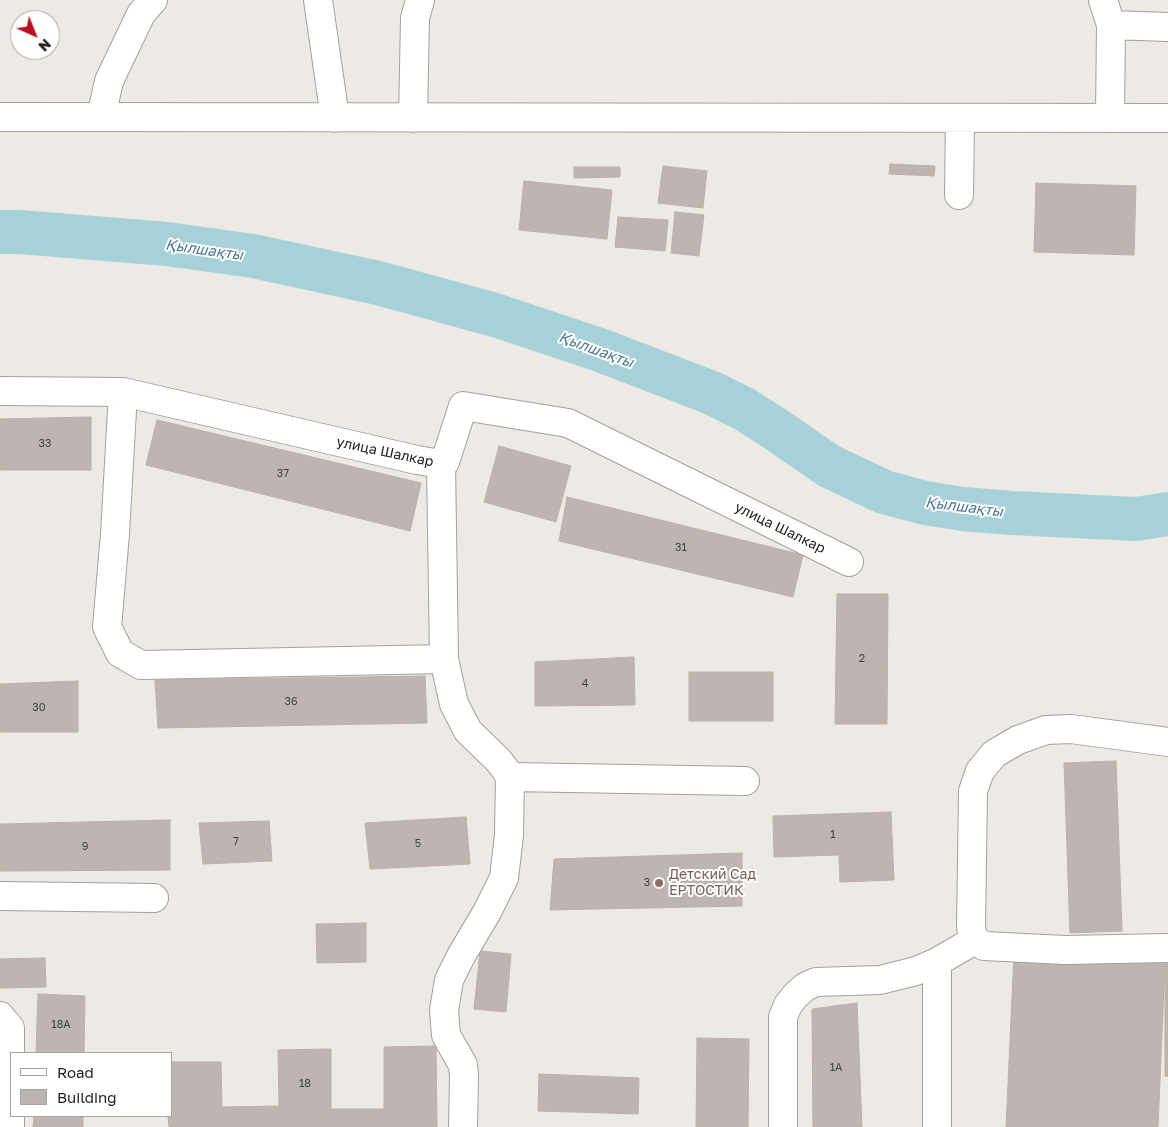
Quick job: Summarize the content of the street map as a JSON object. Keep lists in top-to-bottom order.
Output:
{
  "streets": {
    "street": ["улица Шалкар"]
  },
  "water": ["Қылшақты"],
  "places": ["Детский Сад ЕРТОСТИК"],
  "house_numbers": [
    "33",
    "37",
    "31",
    "2",
    "4",
    "36",
    "30",
    "1",
    "7",
    "5",
    "9",
    "3",
    "18А",
    "1А",
    "18"
  ],
  "legend": ["Road", "Building"],
  "north": "bottom right"
}
